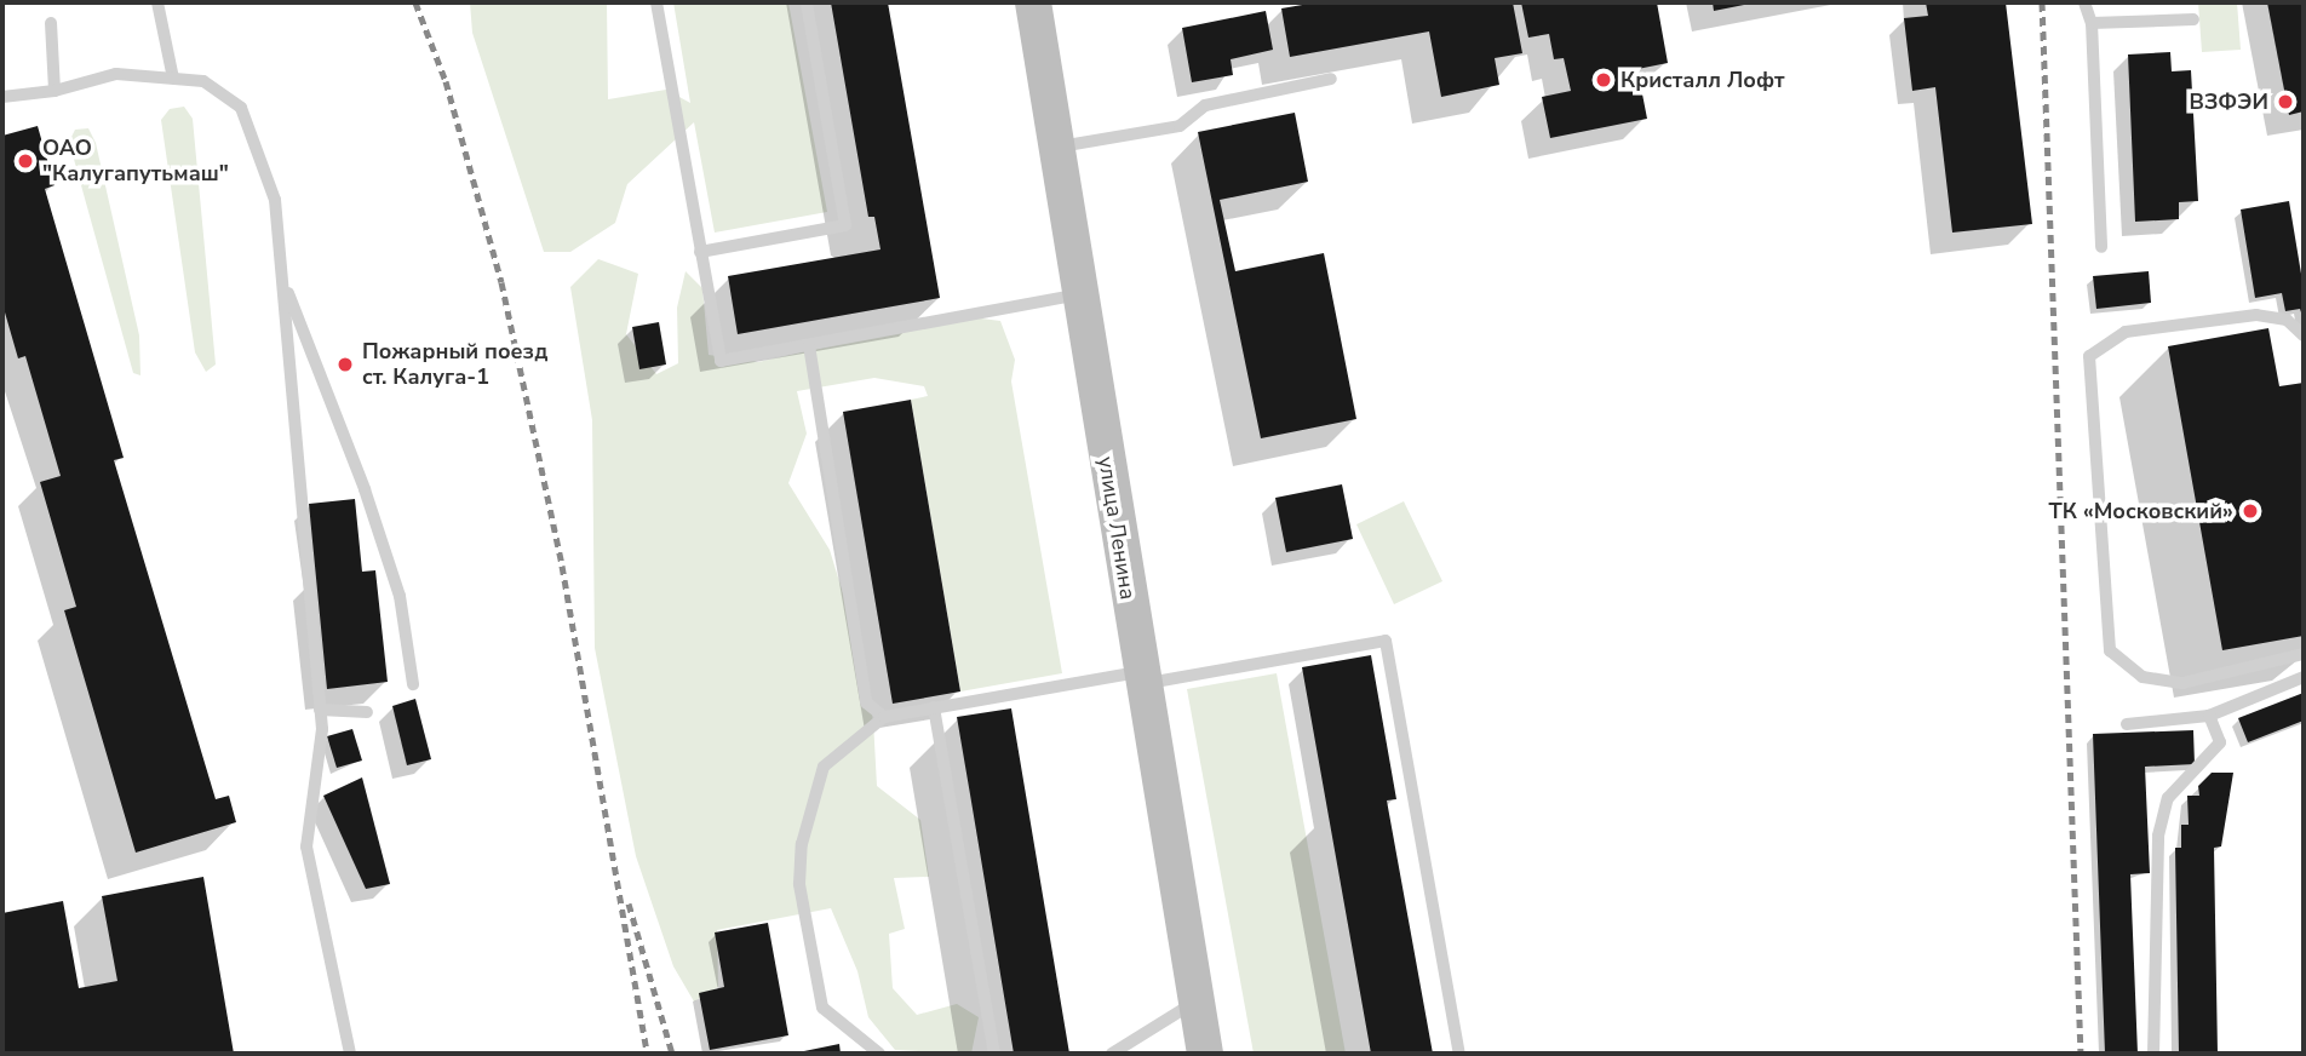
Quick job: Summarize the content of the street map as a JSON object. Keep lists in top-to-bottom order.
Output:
{
  "streets": {
    "main road": ["улица Ленина"]
  },
  "places": [
    "Кристалл Лофт",
    "ВЗФЭИ",
    "ОАО \"Калугапутьмаш\"",
    "Пожарный поезд ст. Калуга-1",
    "ТК «Московский»"
  ]
}
